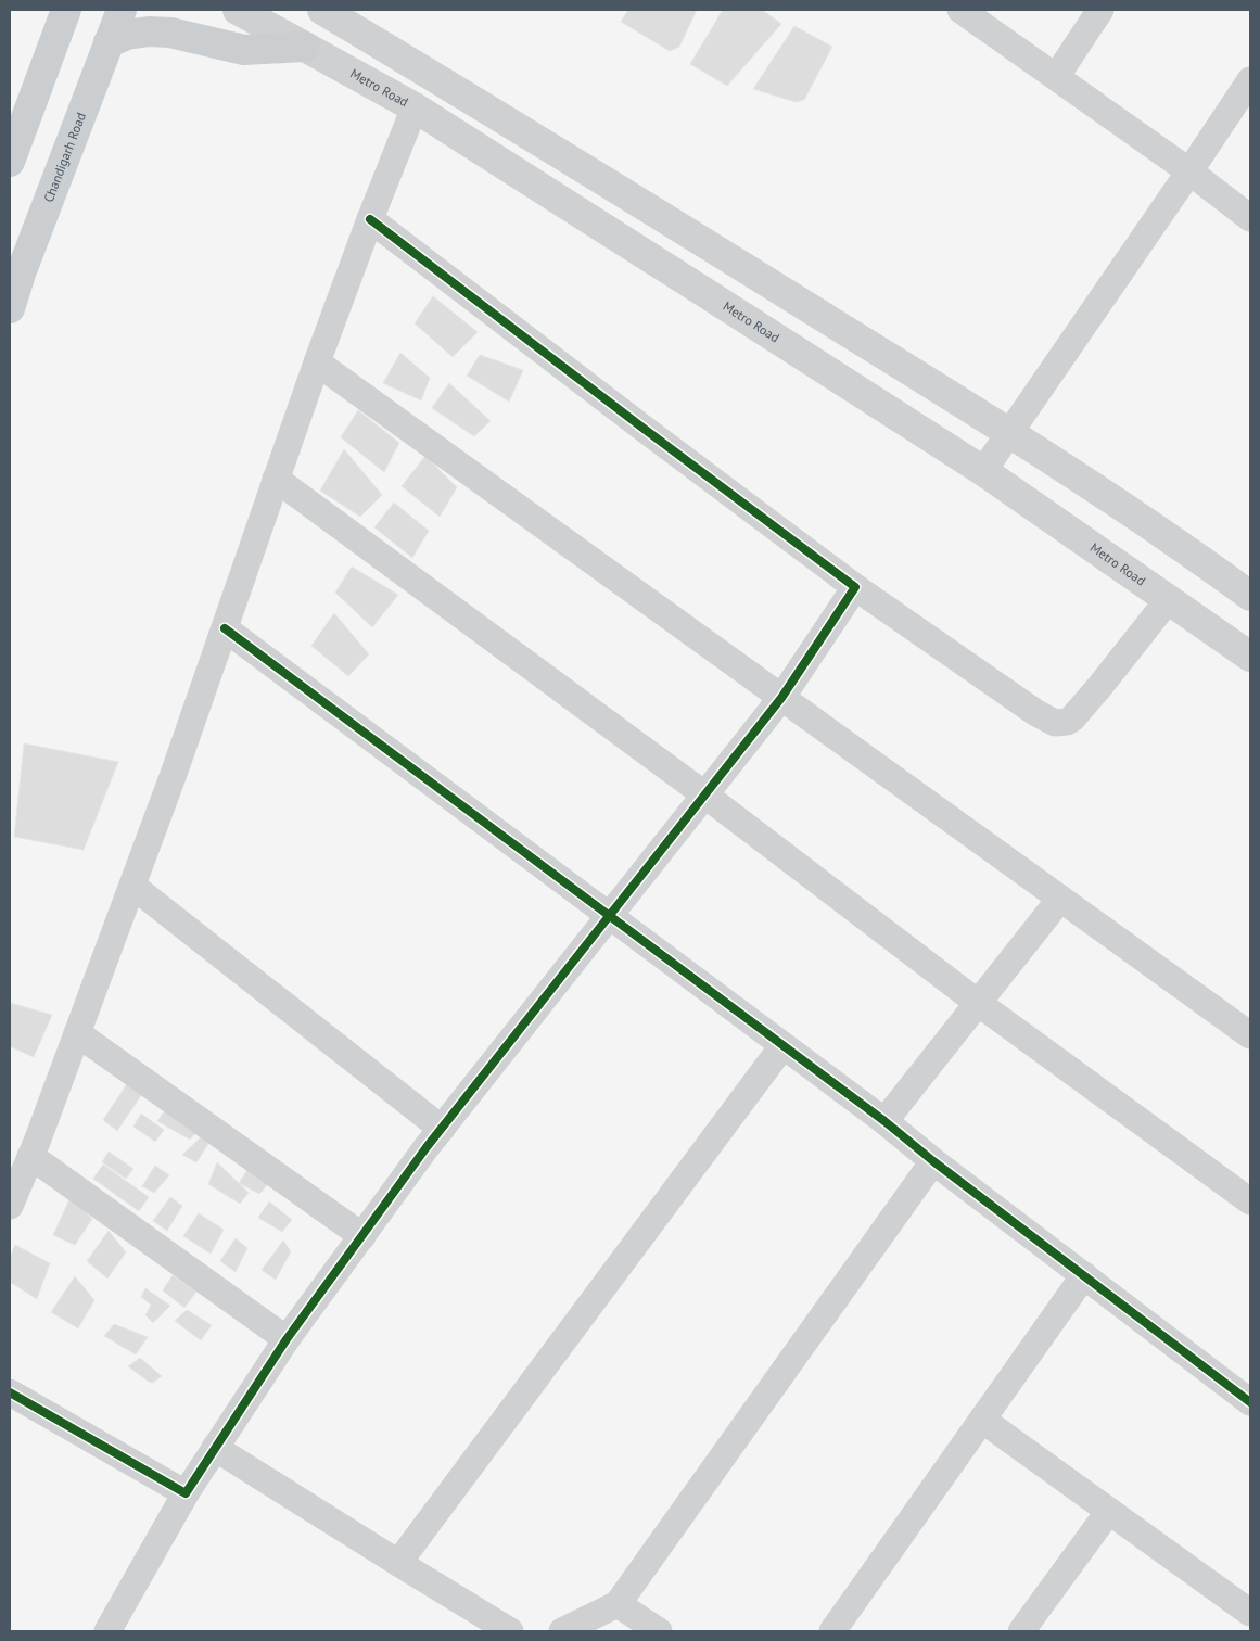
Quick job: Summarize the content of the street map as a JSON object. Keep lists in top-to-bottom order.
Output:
{
  "streets": {
    "main road": ["Chandigarh Road"],
    "street": ["Metro Road"]
  }
}
